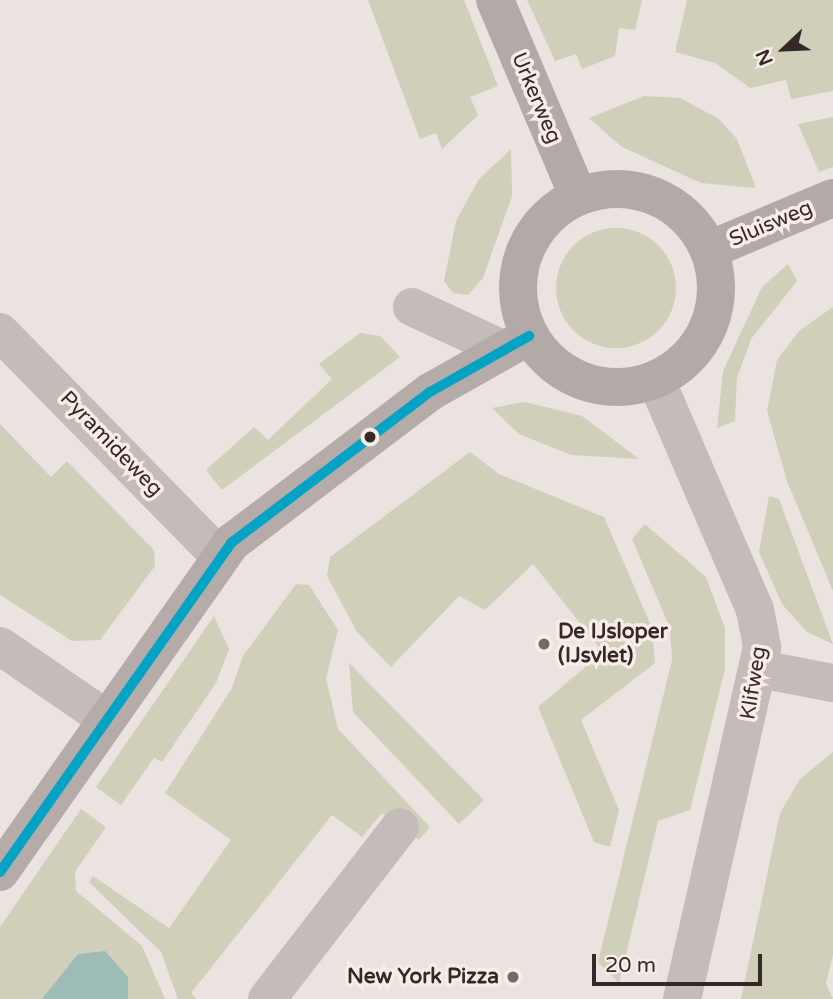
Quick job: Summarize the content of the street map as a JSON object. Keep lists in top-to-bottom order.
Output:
{
  "streets": {
    "main road": ["Urkerweg", "Sluisweg"],
    "street": ["Pyramideweg", "Klifweg"]
  },
  "crossings": [
    ["Urkerweg", "Sluisweg"],
    ["Urkerweg", "Klifweg"],
    ["Sluisweg", "Klifweg"]
  ],
  "places": ["De IJsloper (IJsvlet)", "New York Pizza"],
  "scale_bar": "20 m",
  "north": "bottom left"
}
